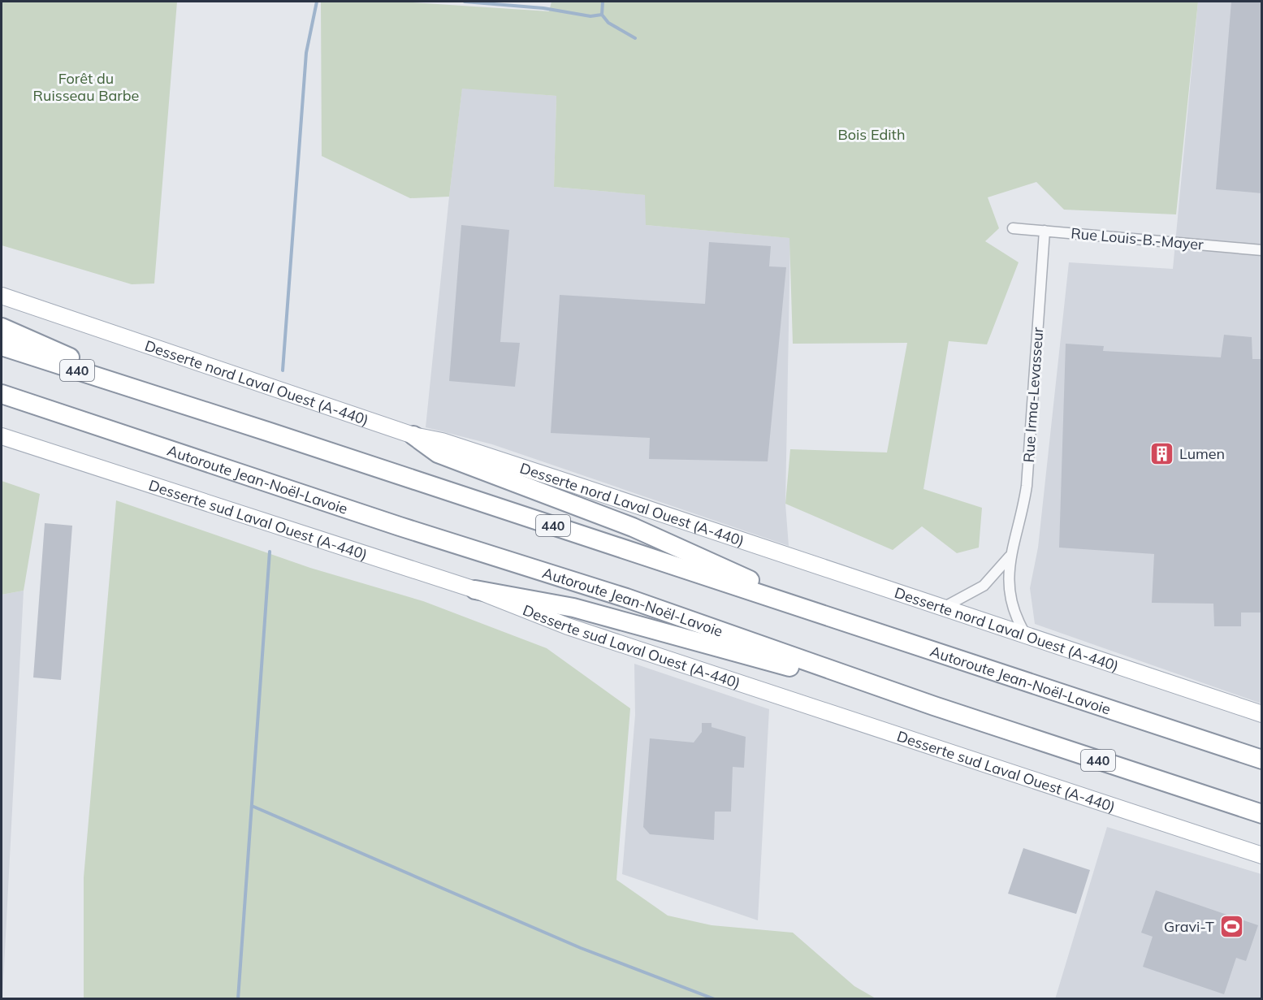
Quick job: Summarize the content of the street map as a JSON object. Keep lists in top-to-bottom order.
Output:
{
  "streets": {
    "highway": ["440", "Autoroute Jean-Noël-Lavoie"],
    "main road": ["Desserte nord Laval Ouest (A-440)", "Desserte sud Laval Ouest (A-440)"],
    "street": ["Rue Louis-B.-Mayer", "Rue Irma-Levasseur"]
  },
  "crossings": [
    ["Rue Louis-B.-Mayer", "Rue Irma-Levasseur"],
    ["Desserte nord Laval Ouest (A-440)", "Rue Irma-Levasseur"]
  ],
  "parks": ["Forêt du Ruisseau Barbe", "Bois Edith"],
  "places": {
    "building": ["Lumen"],
    "sports": ["Gravi-T"]
  }
}
